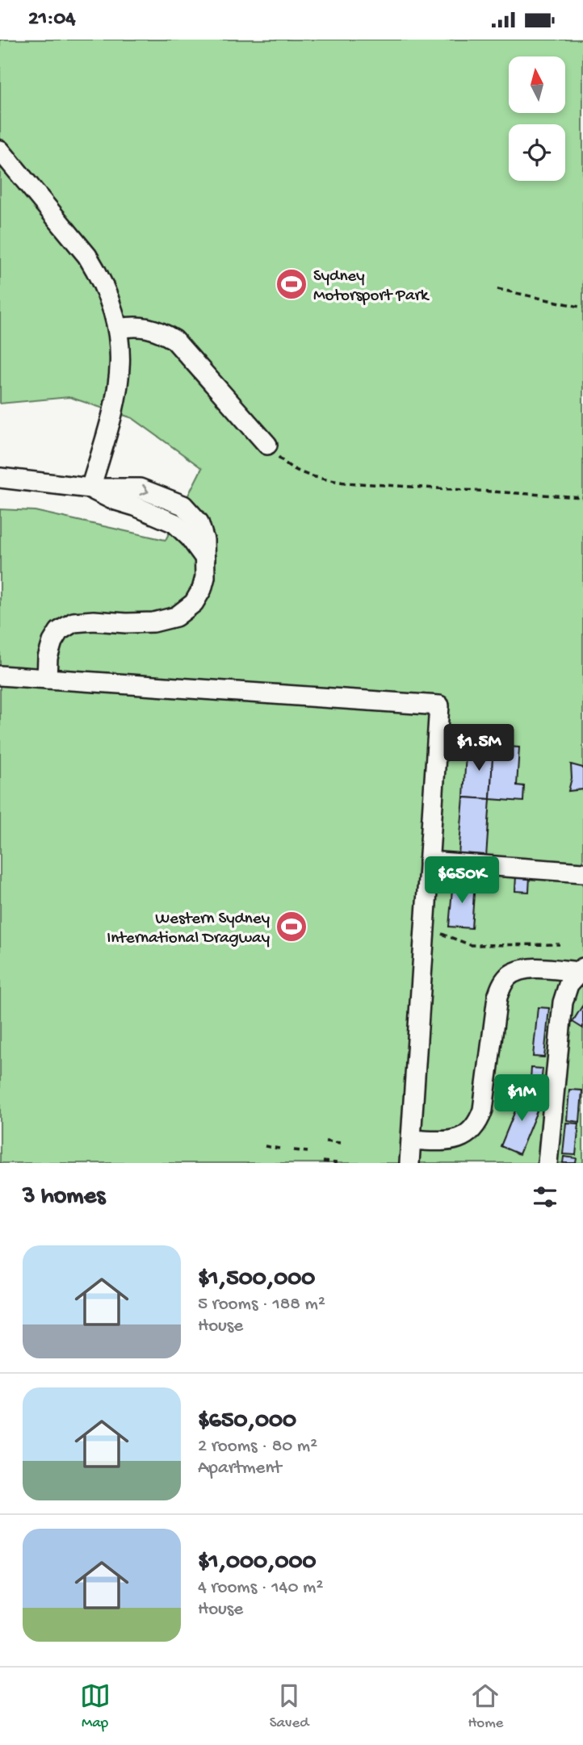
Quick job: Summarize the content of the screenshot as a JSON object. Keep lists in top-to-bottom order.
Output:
{
  "places": {
    "sports": ["Sydney Motorsport Park", "Western Sydney International Dragway"]
  },
  "north": "top",
  "page": {
    "status": "21:04",
    "price": ["$1.5M", "$650K", "$1M"],
    "heading": "3 homes",
    "list": [
      {
        "name": "$1,500,000",
        "note": "5 rooms · 188 m² · House"
      },
      {
        "name": "$650,000",
        "note": "2 rooms · 80 m² · Apartment"
      },
      {
        "name": "$1,000,000",
        "note": "4 rooms · 140 m² · House"
      }
    ],
    "tabs": ["Map", "Saved", "Home"]
  }
}
